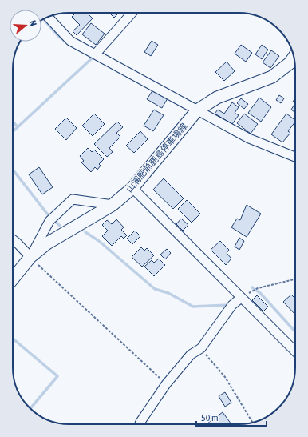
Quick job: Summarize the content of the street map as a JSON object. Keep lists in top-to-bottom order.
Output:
{
  "streets": {
    "main road": ["山浦肥前鹿島停車場線"]
  },
  "scale_bar": "50 m",
  "north": "right"
}
